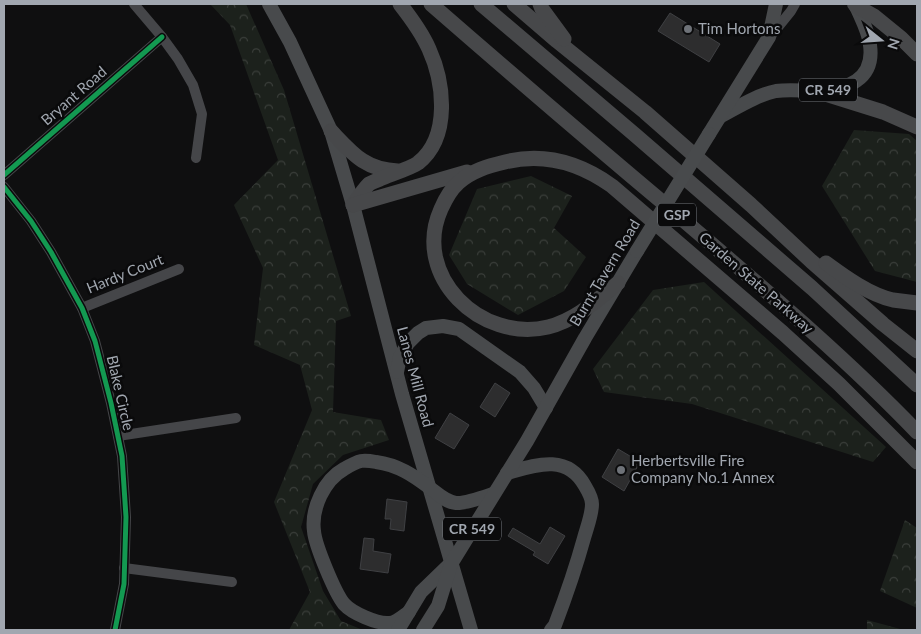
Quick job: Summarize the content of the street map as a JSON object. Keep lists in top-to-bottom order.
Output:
{
  "streets": {
    "highway": ["GSP", "Garden State Parkway"],
    "main road": ["CR 549", "Burnt Tavern Road", "Lanes Mill Road"],
    "street": ["Bryant Road", "Hardy Court", "Blake Circle"]
  },
  "crossings": [
    ["CR 549", "Burnt Tavern Road"],
    ["Burnt Tavern Road", "Lanes Mill Road"],
    ["Hardy Court", "Blake Circle"]
  ],
  "places": ["Tim Hortons", "Herbertsville Fire Company No.1 Annex"],
  "north": "right"
}
